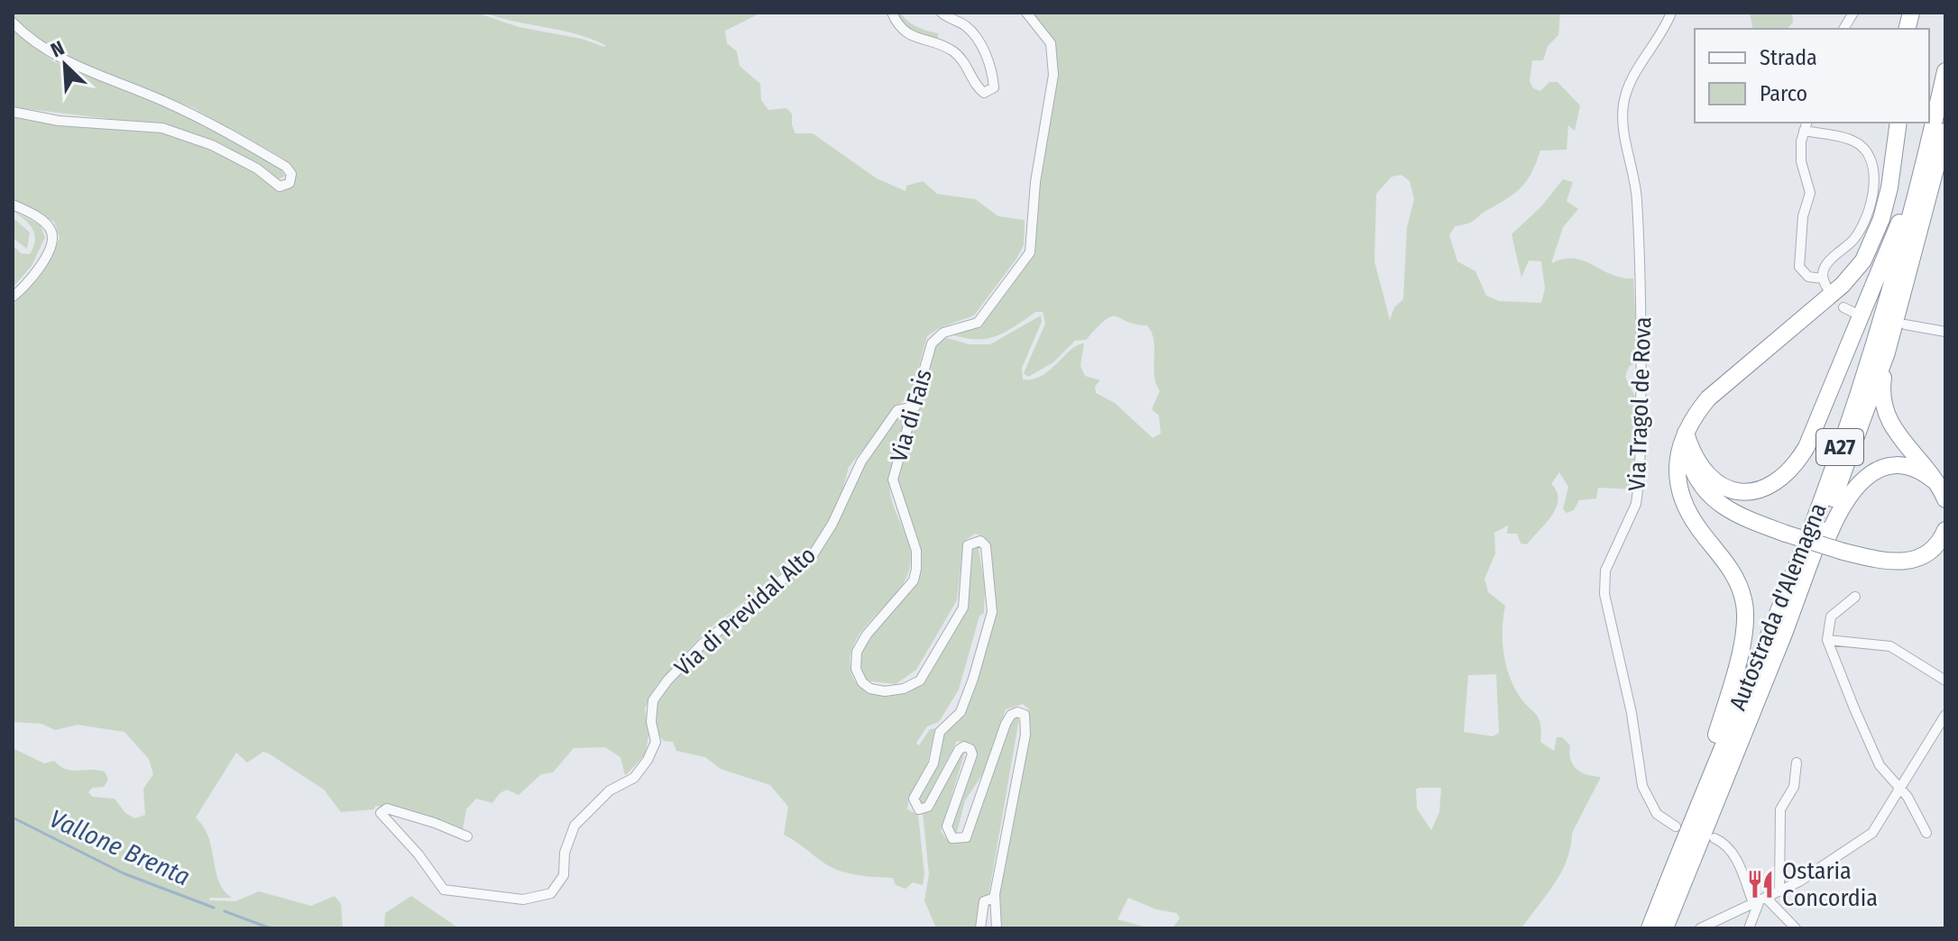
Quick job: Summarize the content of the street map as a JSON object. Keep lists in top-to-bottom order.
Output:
{
  "streets": {
    "highway": ["A27", "Autostrada d'Alemagna"],
    "street": ["Via Tragol de Rova", "Via di Fais", "Via di Previdal Alto"]
  },
  "crossings": [
    ["Via di Fais", "Via di Previdal Alto"],
    ["A27", "Autostrada d'Alemagna"]
  ],
  "water": ["Vallone Brenta"],
  "places": {
    "restaurant": ["Ostaria Concordia"]
  },
  "legend": ["Strada", "Parco"],
  "north": "top left"
}
